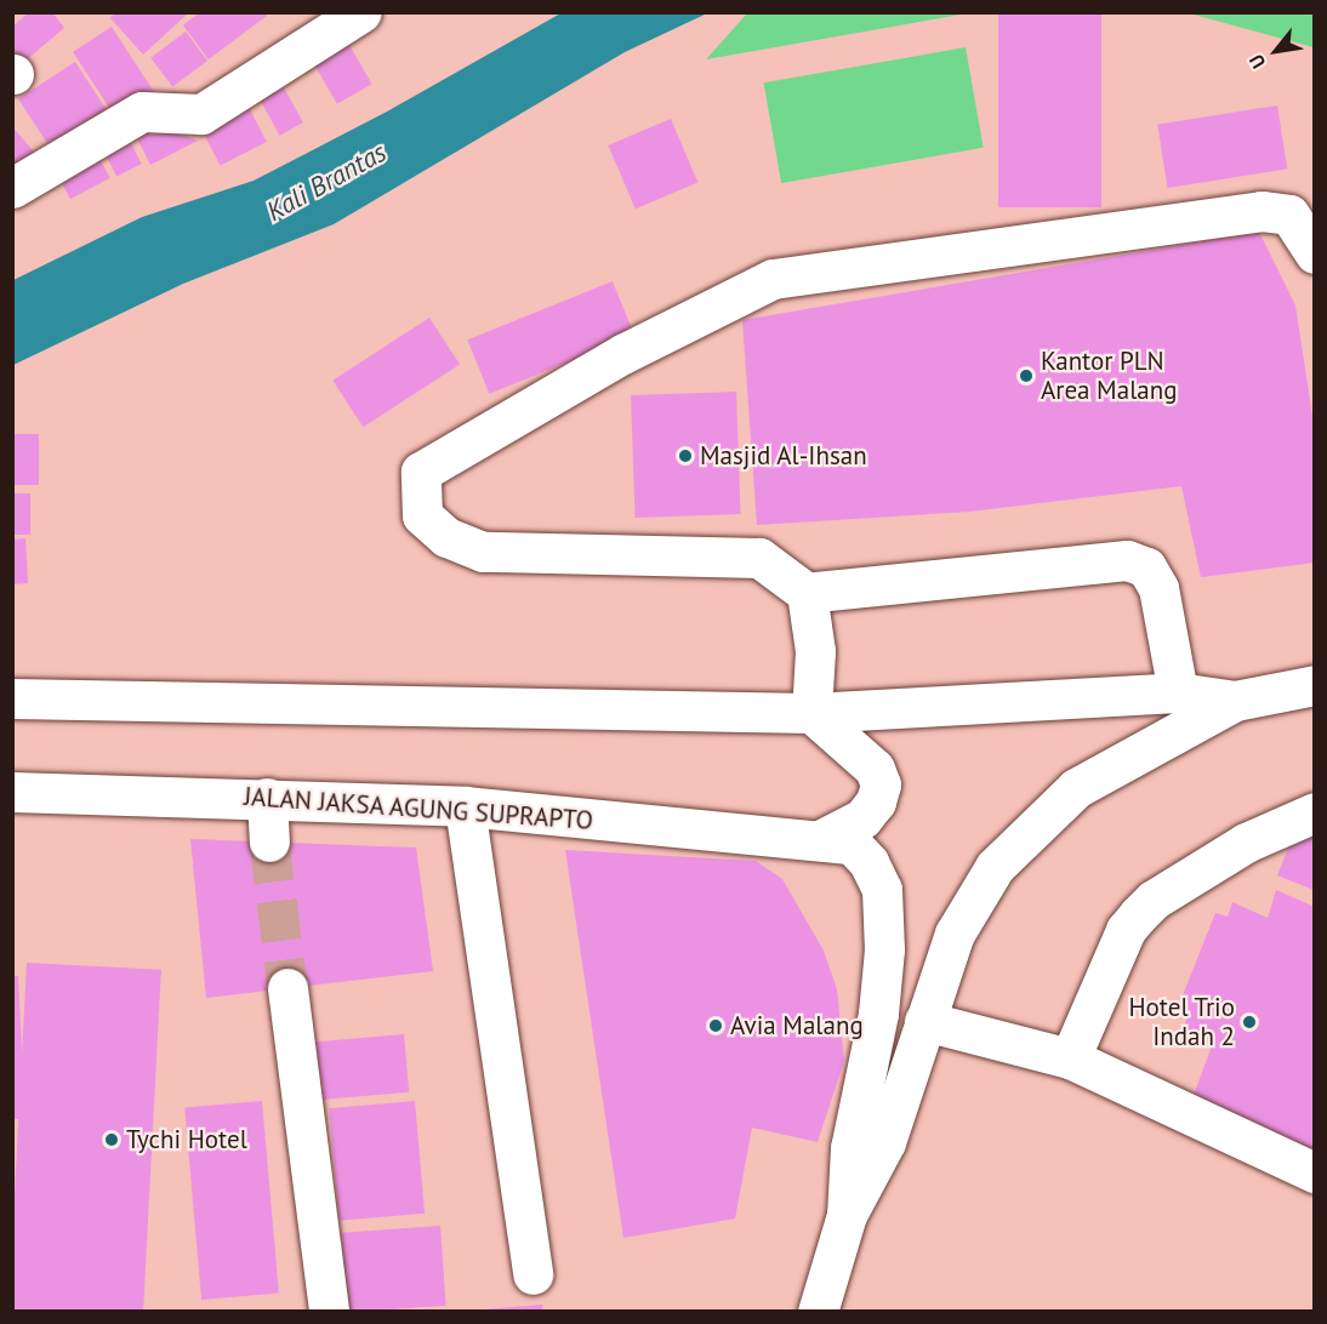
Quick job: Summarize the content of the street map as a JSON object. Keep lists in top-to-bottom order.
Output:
{
  "streets": {
    "main road": ["JALAN JAKSA AGUNG SUPRAPTO"]
  },
  "water": ["Kali Brantas"],
  "places": [
    "Kantor PLN Area Malang",
    "Masjid Al-Ihsan",
    "Hotel Trio Indah 2",
    "Avia Malang",
    "Tychi Hotel"
  ],
  "north": "bottom left"
}
